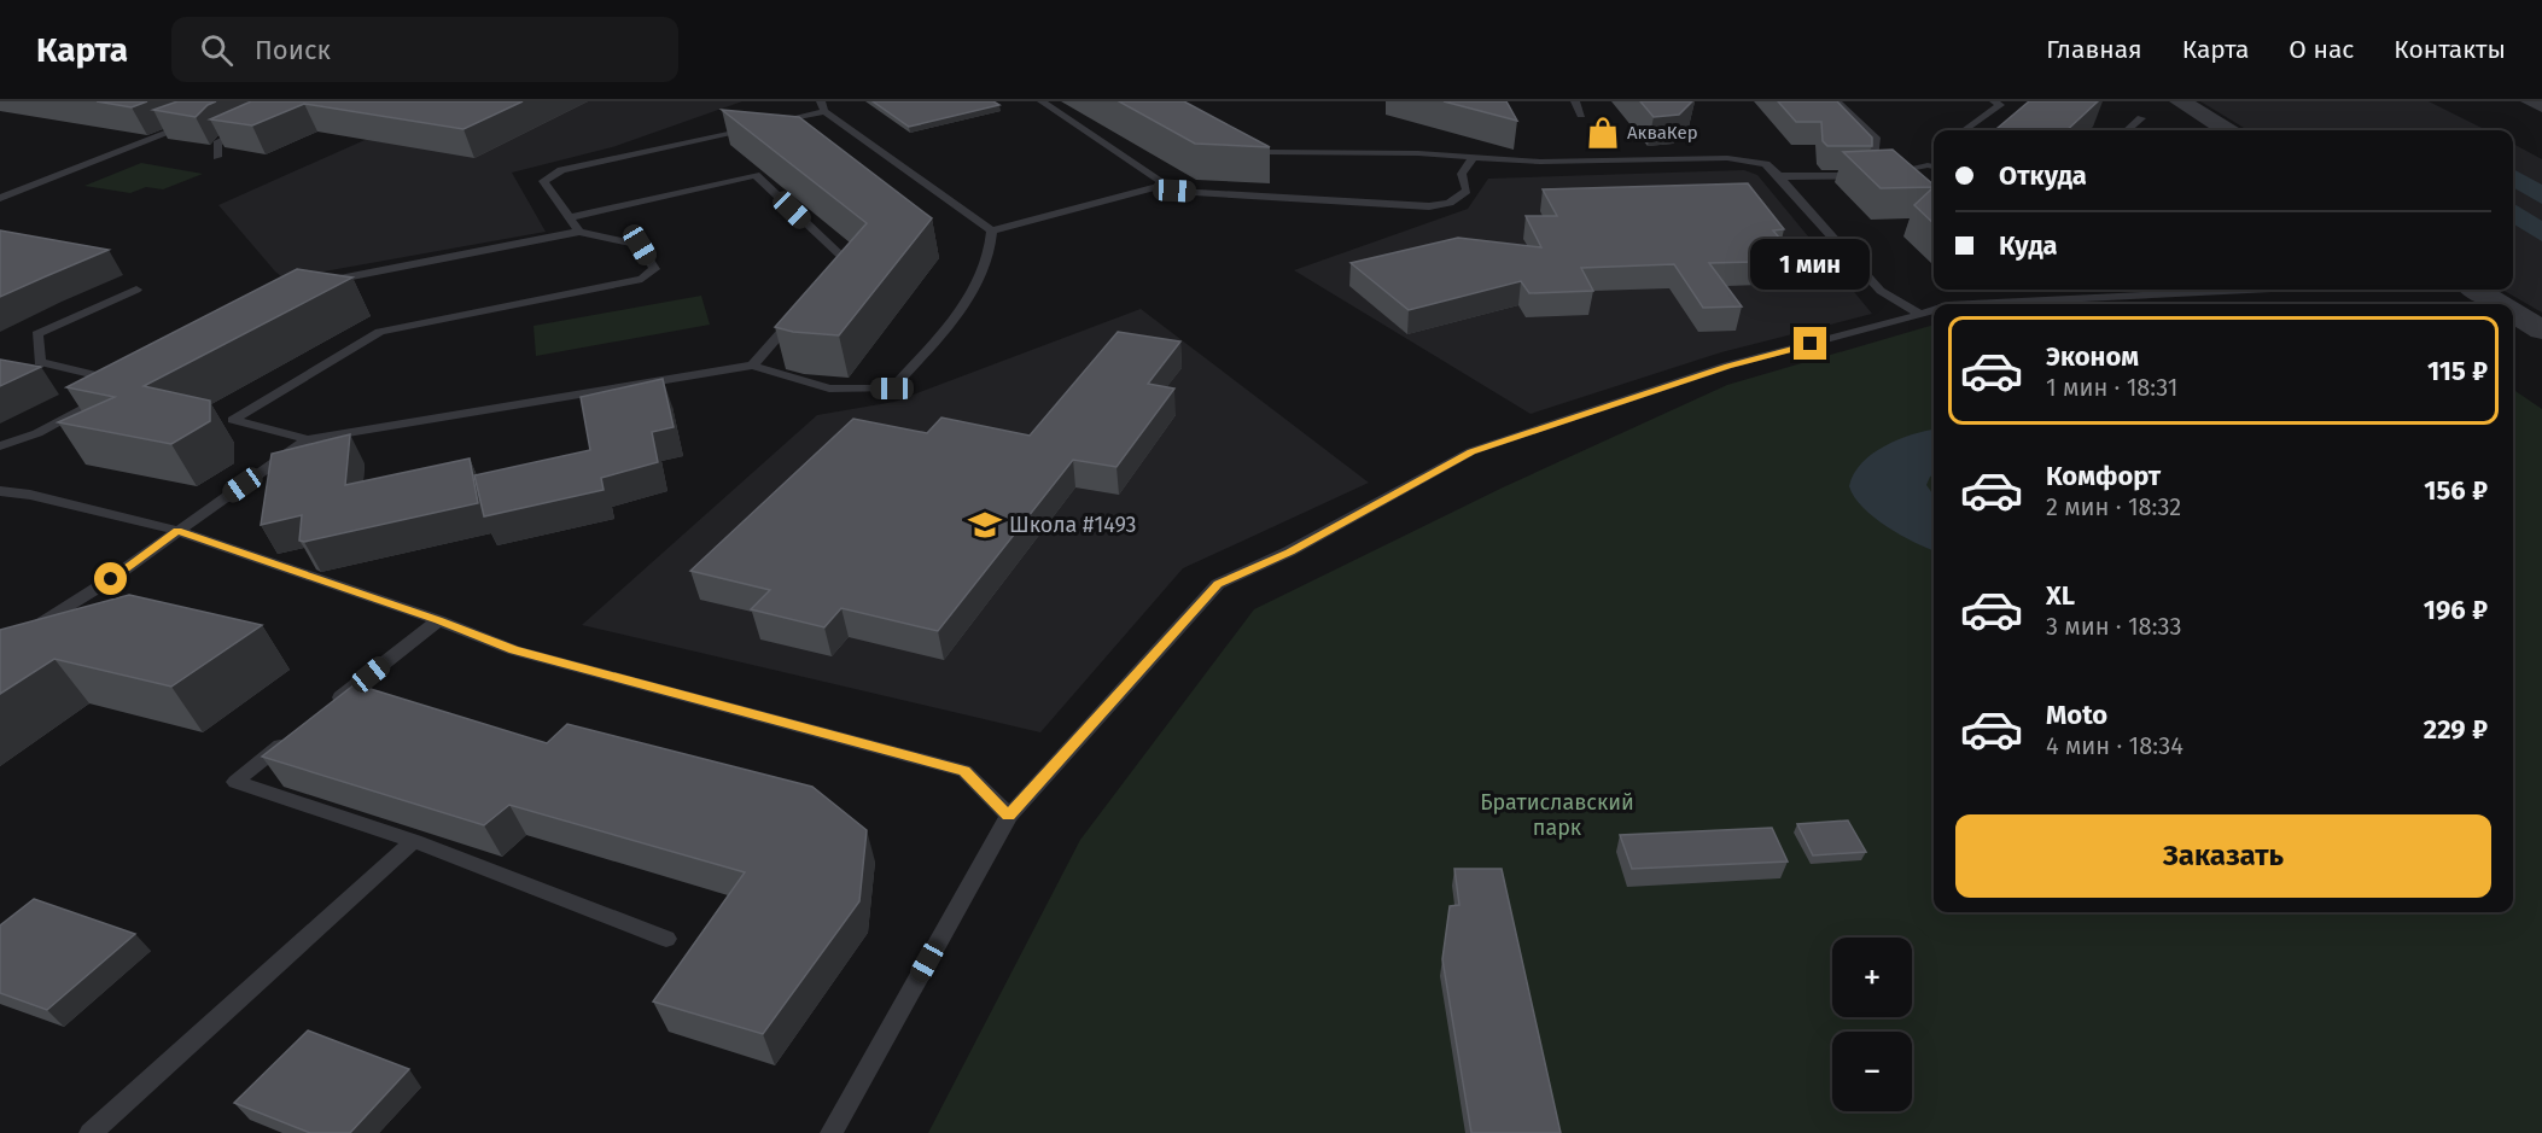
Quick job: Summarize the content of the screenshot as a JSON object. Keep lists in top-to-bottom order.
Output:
{
  "parks": ["Братиславский парк"],
  "places": {
    "shop": ["АкваКер"],
    "school or university": ["Школа #1493"]
  },
  "page": {
    "header": "Карта",
    "search": "Поиск",
    "nav": [
      "Главная",
      "Карта",
      "О нас",
      "Контакты"
    ],
    "banner": ["Откуда", "Куда"],
    "bubble": "1 мин",
    "list": [
      {
        "name": "Эконом",
        "note": "1 мин · 18:31",
        "value": "115 ₽"
      },
      {
        "name": "Комфорт",
        "note": "2 мин · 18:32",
        "value": "156 ₽"
      },
      {
        "name": "XL",
        "note": "3 мин · 18:33",
        "value": "196 ₽"
      },
      {
        "name": "Moto",
        "note": "4 мин · 18:34",
        "value": "229 ₽"
      }
    ],
    "buttons": "Заказать",
    "map_buttons": ["+", "−"]
  }
}
